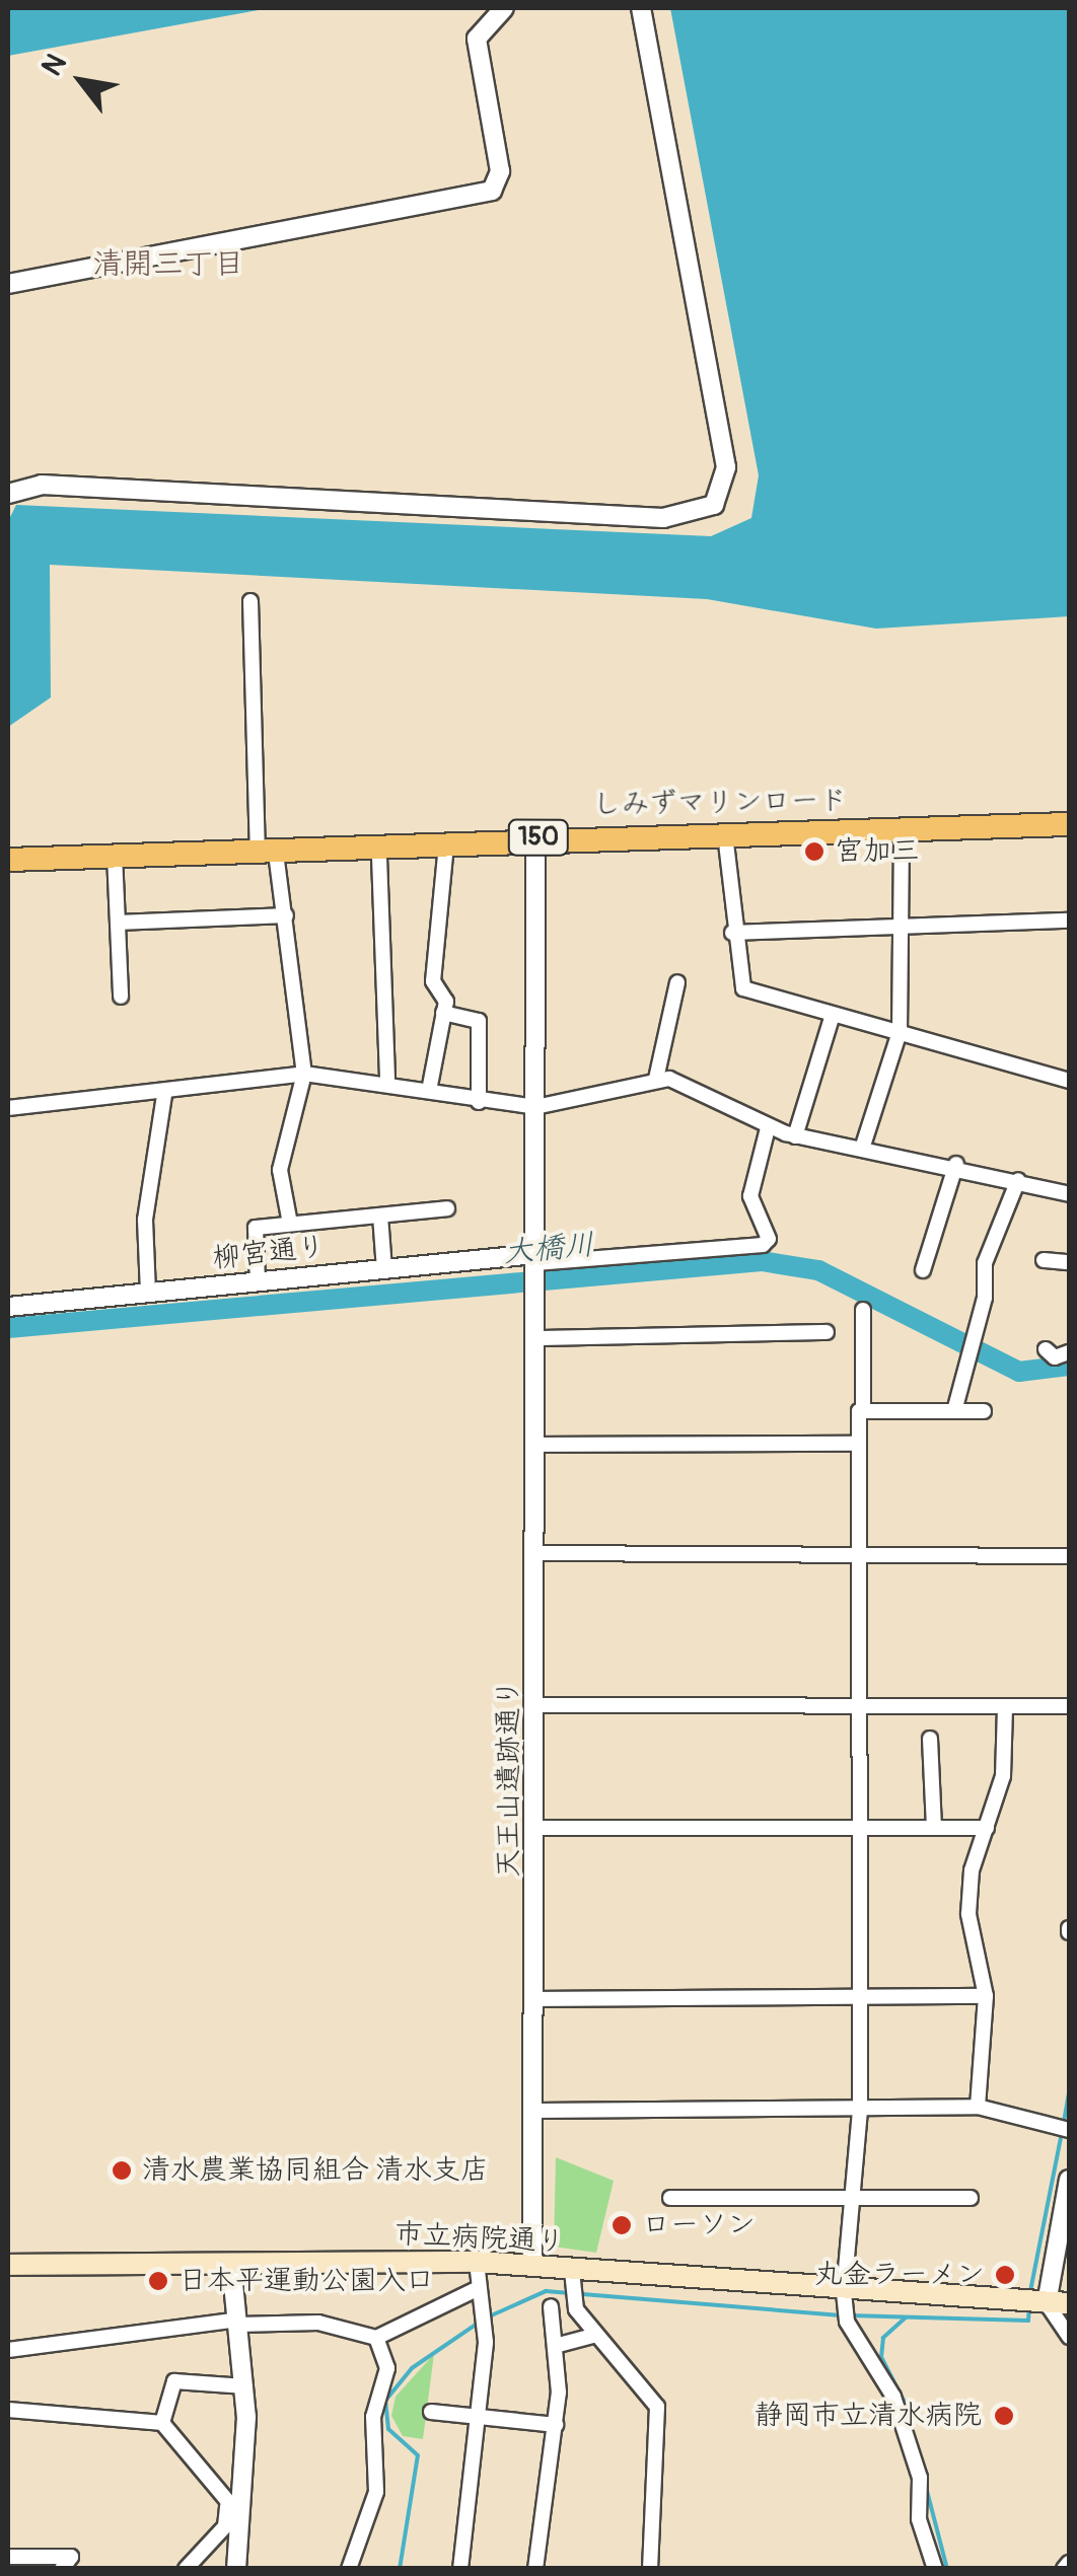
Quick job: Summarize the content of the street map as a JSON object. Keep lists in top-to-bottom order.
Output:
{
  "streets": {
    "highway": ["しみずマリンロード", "150"],
    "main road": ["市立病院通り"],
    "street": ["柳宮通り", "天王山遺跡通り"]
  },
  "crossings": [
    ["柳宮通り", "天王山遺跡通り"],
    ["天王山遺跡通り", "市立病院通り"]
  ],
  "districts": ["清開三丁目"],
  "water": ["大橋川"],
  "places": [
    "宮加三",
    "清水農業協同組合 清水支店",
    "ローソン",
    "丸金ラーメン",
    "日本平運動公園入口",
    "静岡市立清水病院"
  ],
  "north": "top left"
}
